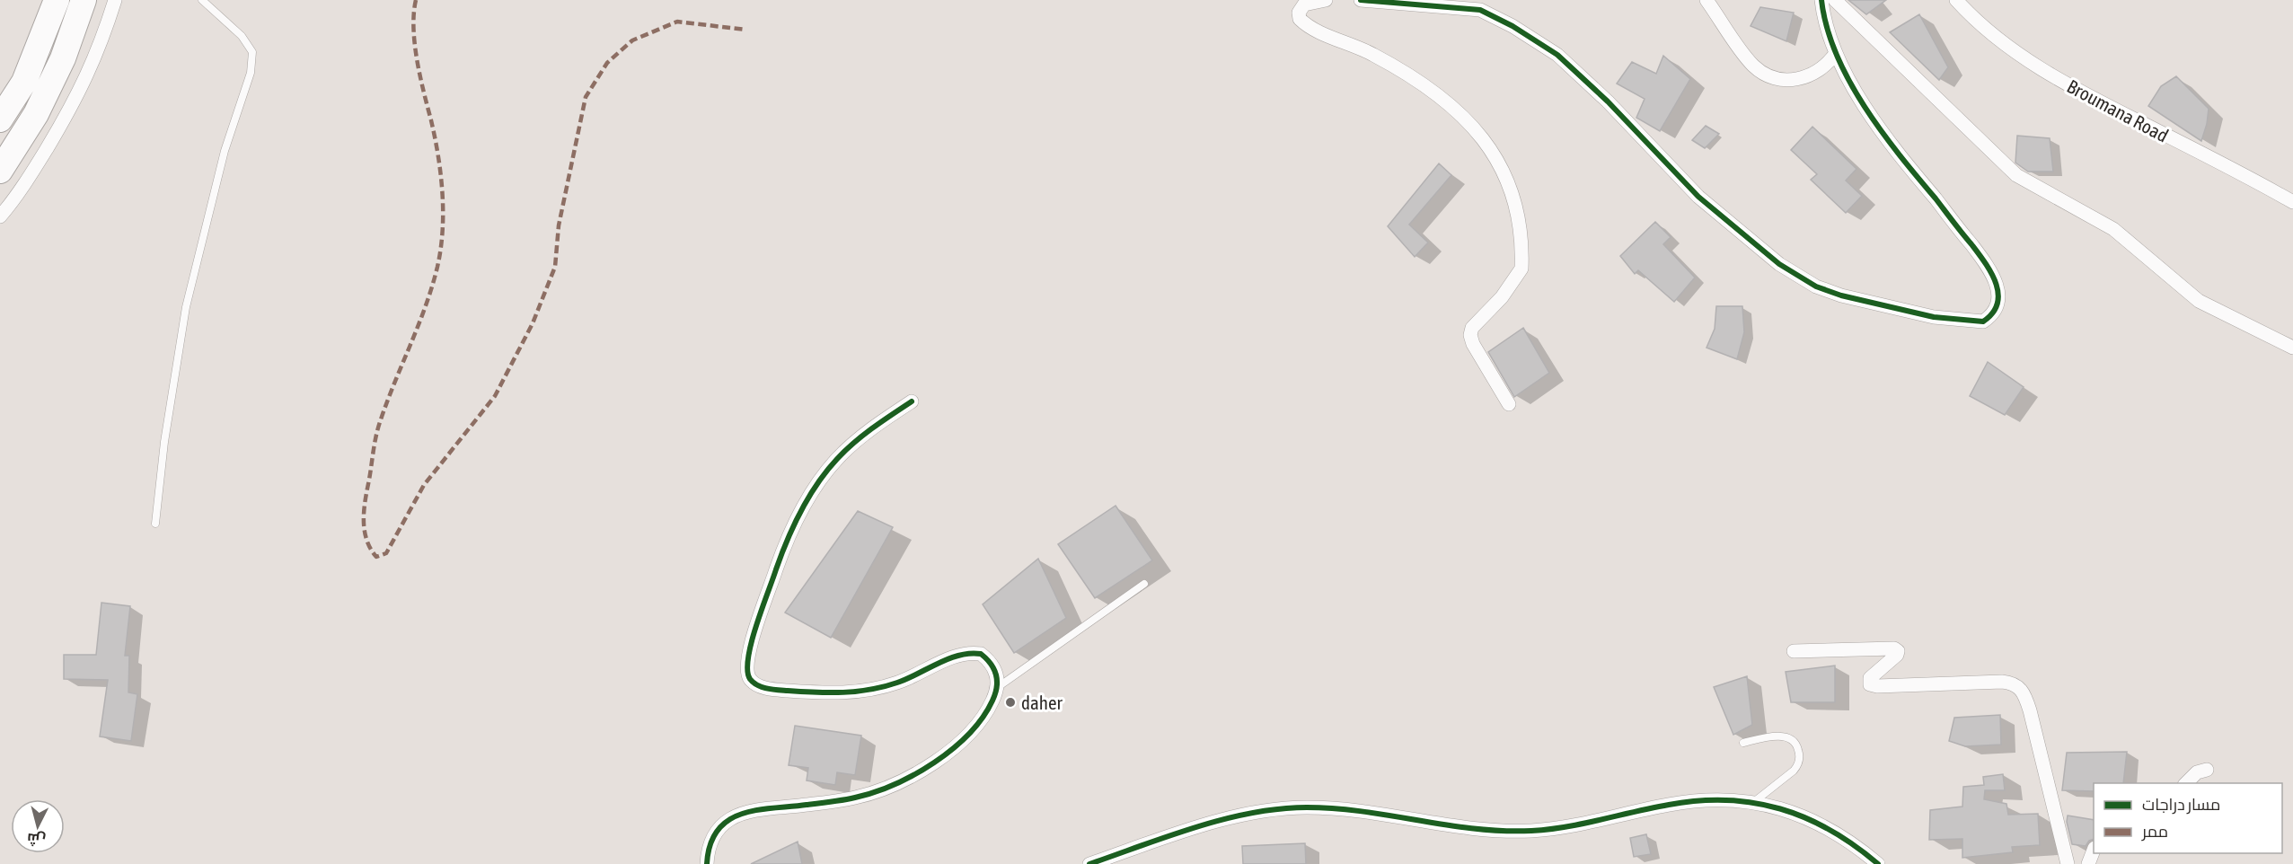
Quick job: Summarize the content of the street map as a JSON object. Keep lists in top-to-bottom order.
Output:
{
  "streets": {
    "street": ["Broumana Road"]
  },
  "places": ["daher"],
  "legend": ["مسار دراجات", "ممر"],
  "north": "bottom"
}
